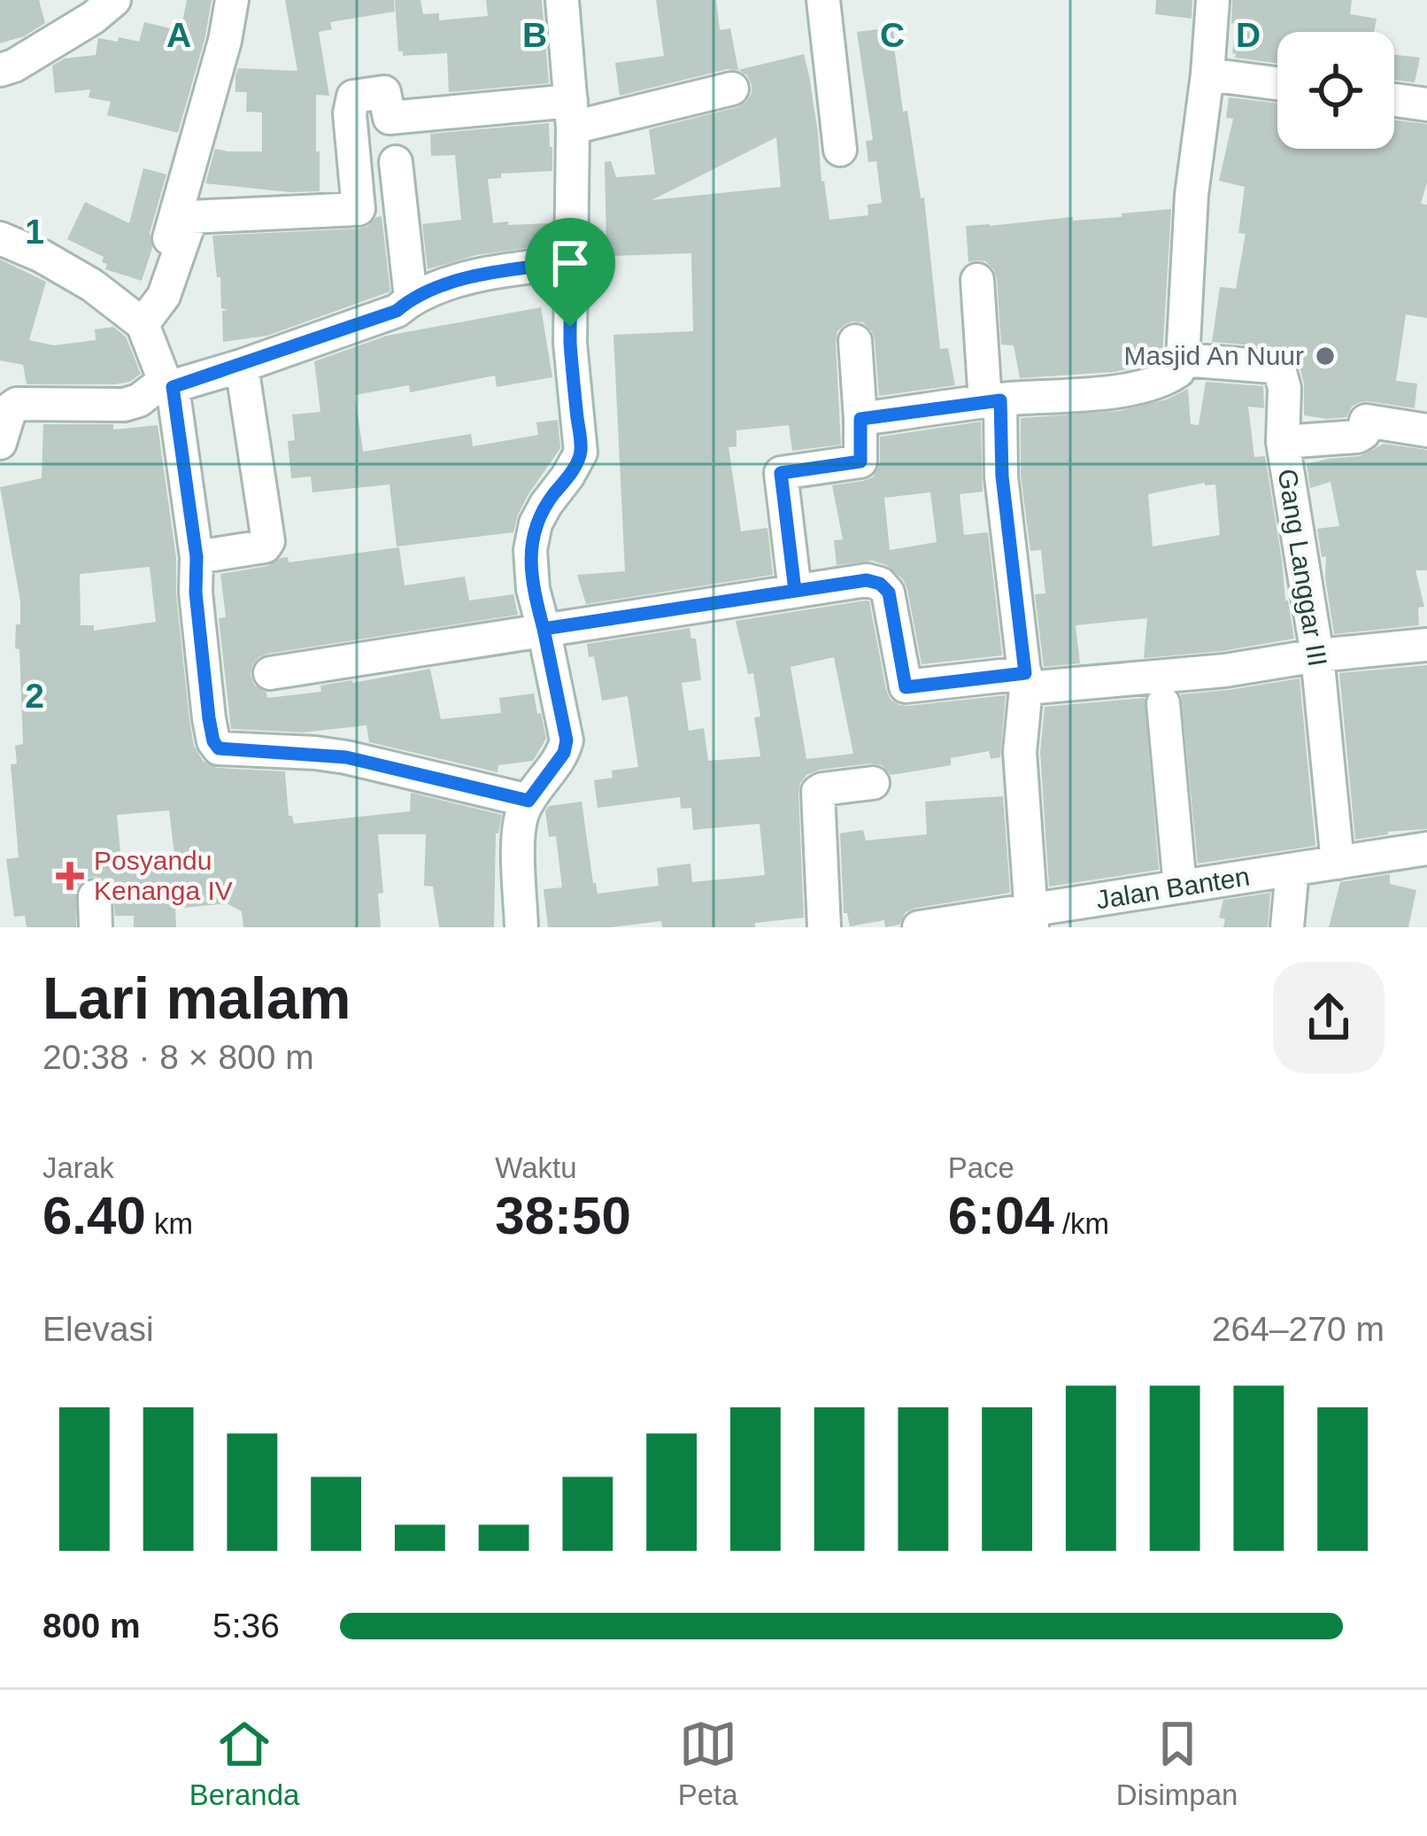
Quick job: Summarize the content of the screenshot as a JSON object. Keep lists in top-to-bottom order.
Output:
{
  "streets": {
    "street": ["Gang Langgar III", "Jalan Banten"]
  },
  "crossings": [
    ["Gang Langgar III", "Jalan Banten"]
  ],
  "places": {
    "other": ["Masjid An Nuur"],
    "health": ["Posyandu Kenanga IV"]
  },
  "page": {
    "heading": ["Lari malam", "20:38 · 8 × 800 m"],
    "stats": [
      ["Jarak", "6.40 km"],
      ["Waktu", "38:50"],
      ["Pace", "6:04 /km"]
    ],
    "chart": ["Elevasi", "264–270 m"],
    "list": [
      {
        "name": "800 m",
        "note": "5:36"
      }
    ],
    "tabs": ["Beranda", "Peta", "Disimpan"]
  },
  "grid": {
    "columns": [
      "A",
      "B",
      "C",
      "D"
    ],
    "rows": ["1", "2"]
  }
}
